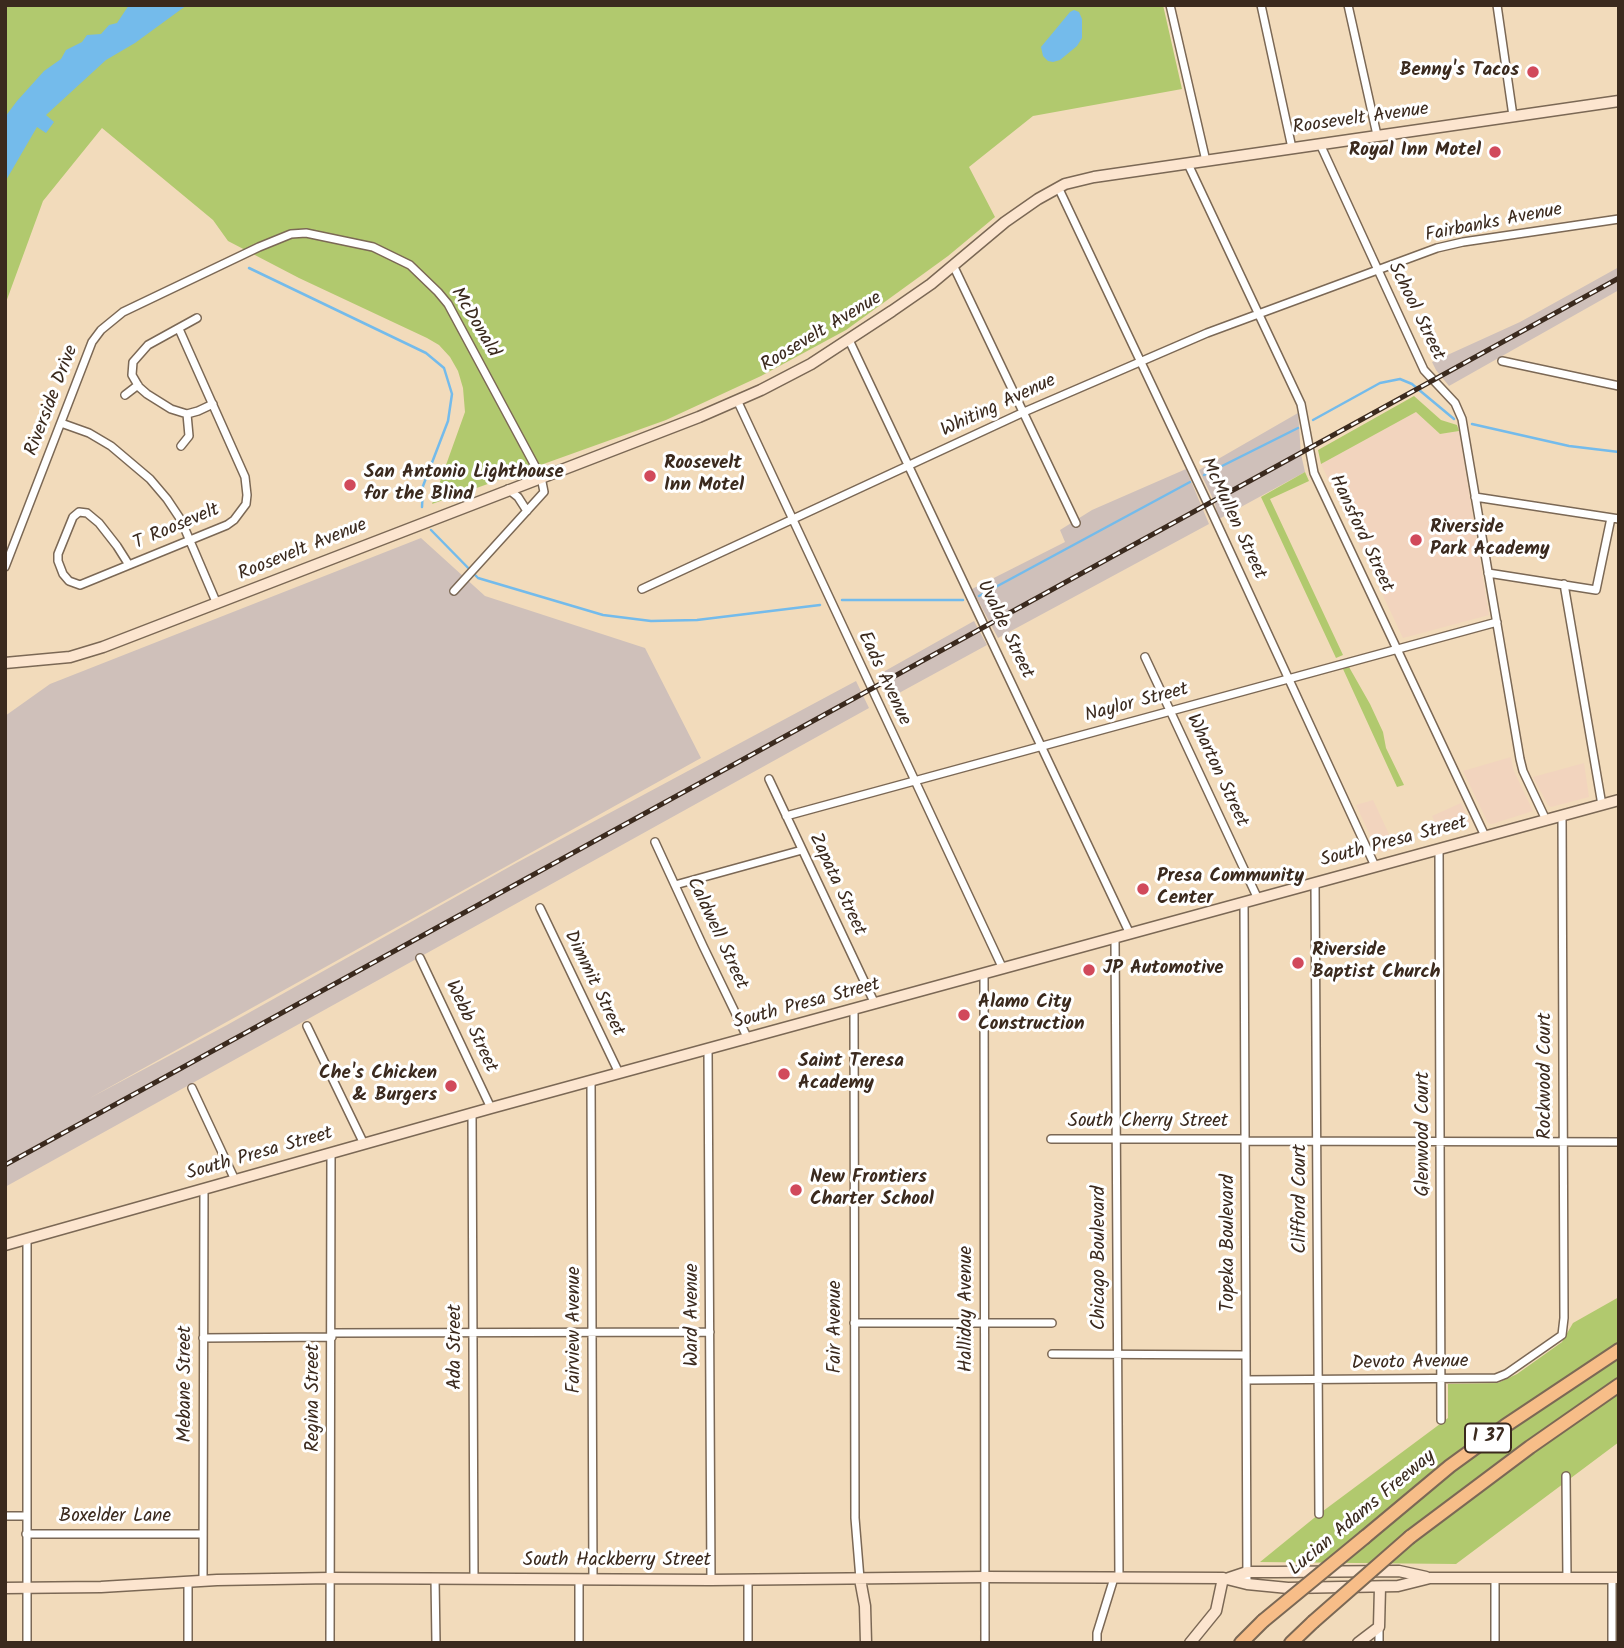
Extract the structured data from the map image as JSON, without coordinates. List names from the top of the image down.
{
  "streets": {
    "highway": ["I 37", "Lucian Adams Freeway"],
    "main road": [
      "Roosevelt Avenue",
      "South Presa Street",
      "Fair Avenue",
      "South Hackberry Street"
    ],
    "street": [
      "Fairbanks Avenue",
      "School Street",
      "McDonald",
      "Riverside Drive",
      "Whiting Avenue",
      "McMullen Street",
      "T Roosevelt",
      "Hansford Street",
      "Uvalde Street",
      "Eads Avenue",
      "Naylor Street",
      "Wharton Street",
      "Zapata Street",
      "Caldwell Street",
      "Dimmit Street",
      "Webb Street",
      "Rockwood Court",
      "South Cherry Street",
      "Glenwood Court",
      "Clifford Court",
      "Topeka Boulevard",
      "Chicago Boulevard",
      "Halliday Avenue",
      "Ward Avenue",
      "Fairview Avenue",
      "Ada Street",
      "Devoto Avenue",
      "Mebane Street",
      "Regina Street",
      "Boxelder Lane"
    ]
  },
  "crossings": [
    ["Roosevelt Avenue", "School Street"],
    ["Roosevelt Avenue", "McDonald"],
    ["Roosevelt Avenue", "McMullen Street"],
    ["Roosevelt Avenue", "Hansford Street"],
    ["Roosevelt Avenue", "Uvalde Street"],
    ["Roosevelt Avenue", "Eads Avenue"],
    ["Fairbanks Avenue", "School Street"],
    ["Fairbanks Avenue", "Whiting Avenue"],
    ["School Street", "Whiting Avenue"],
    ["School Street", "Naylor Street"],
    ["School Street", "South Presa Street"],
    ["McDonald", "Riverside Drive"],
    ["Whiting Avenue", "McMullen Street"],
    ["Whiting Avenue", "Hansford Street"],
    ["Whiting Avenue", "Uvalde Street"],
    ["Whiting Avenue", "Eads Avenue"],
    ["McMullen Street", "Naylor Street"],
    ["McMullen Street", "South Presa Street"],
    ["Hansford Street", "Naylor Street"],
    ["Hansford Street", "South Presa Street"],
    ["Uvalde Street", "Naylor Street"],
    ["Uvalde Street", "South Presa Street"],
    ["Eads Avenue", "Naylor Street"],
    ["Eads Avenue", "South Presa Street"],
    ["Naylor Street", "Wharton Street"],
    ["Naylor Street", "Zapata Street"],
    ["Wharton Street", "South Presa Street"],
    ["South Presa Street", "Zapata Street"],
    ["South Presa Street", "Caldwell Street"],
    ["South Presa Street", "Dimmit Street"],
    ["South Presa Street", "Webb Street"],
    ["South Presa Street", "Rockwood Court"],
    ["South Presa Street", "Glenwood Court"],
    ["South Presa Street", "Clifford Court"],
    ["South Presa Street", "Topeka Boulevard"],
    ["South Presa Street", "Chicago Boulevard"],
    ["South Presa Street", "Halliday Avenue"],
    ["South Presa Street", "Ward Avenue"],
    ["South Presa Street", "Fair Avenue"],
    ["South Presa Street", "Fairview Avenue"],
    ["South Presa Street", "Ada Street"],
    ["South Presa Street", "Mebane Street"],
    ["South Presa Street", "Regina Street"],
    ["Rockwood Court", "South Cherry Street"],
    ["Rockwood Court", "Devoto Avenue"],
    ["South Cherry Street", "Glenwood Court"],
    ["South Cherry Street", "Clifford Court"],
    ["South Cherry Street", "Topeka Boulevard"],
    ["South Cherry Street", "Chicago Boulevard"],
    ["Glenwood Court", "Devoto Avenue"],
    ["Clifford Court", "Devoto Avenue"],
    ["Topeka Boulevard", "Devoto Avenue"],
    ["Topeka Boulevard", "South Hackberry Street"],
    ["Chicago Boulevard", "South Hackberry Street"],
    ["Halliday Avenue", "South Hackberry Street"],
    ["Ward Avenue", "South Hackberry Street"],
    ["Fair Avenue", "South Hackberry Street"],
    ["Fairview Avenue", "South Hackberry Street"],
    ["Ada Street", "South Hackberry Street"],
    ["Mebane Street", "Boxelder Lane"],
    ["Mebane Street", "South Hackberry Street"],
    ["Regina Street", "South Hackberry Street"]
  ],
  "places": [
    "Benny's Tacos",
    "Royal Inn Motel",
    "Roosevelt Inn Motel",
    "San Antonio Lighthouse for the Blind",
    "Riverside Park Academy",
    "Presa Community Center",
    "Riverside Baptist Church",
    "JP Automotive",
    "Alamo City Construction",
    "Saint Teresa Academy",
    "Che's Chicken & Burgers",
    "New Frontiers Charter School"
  ]
}
